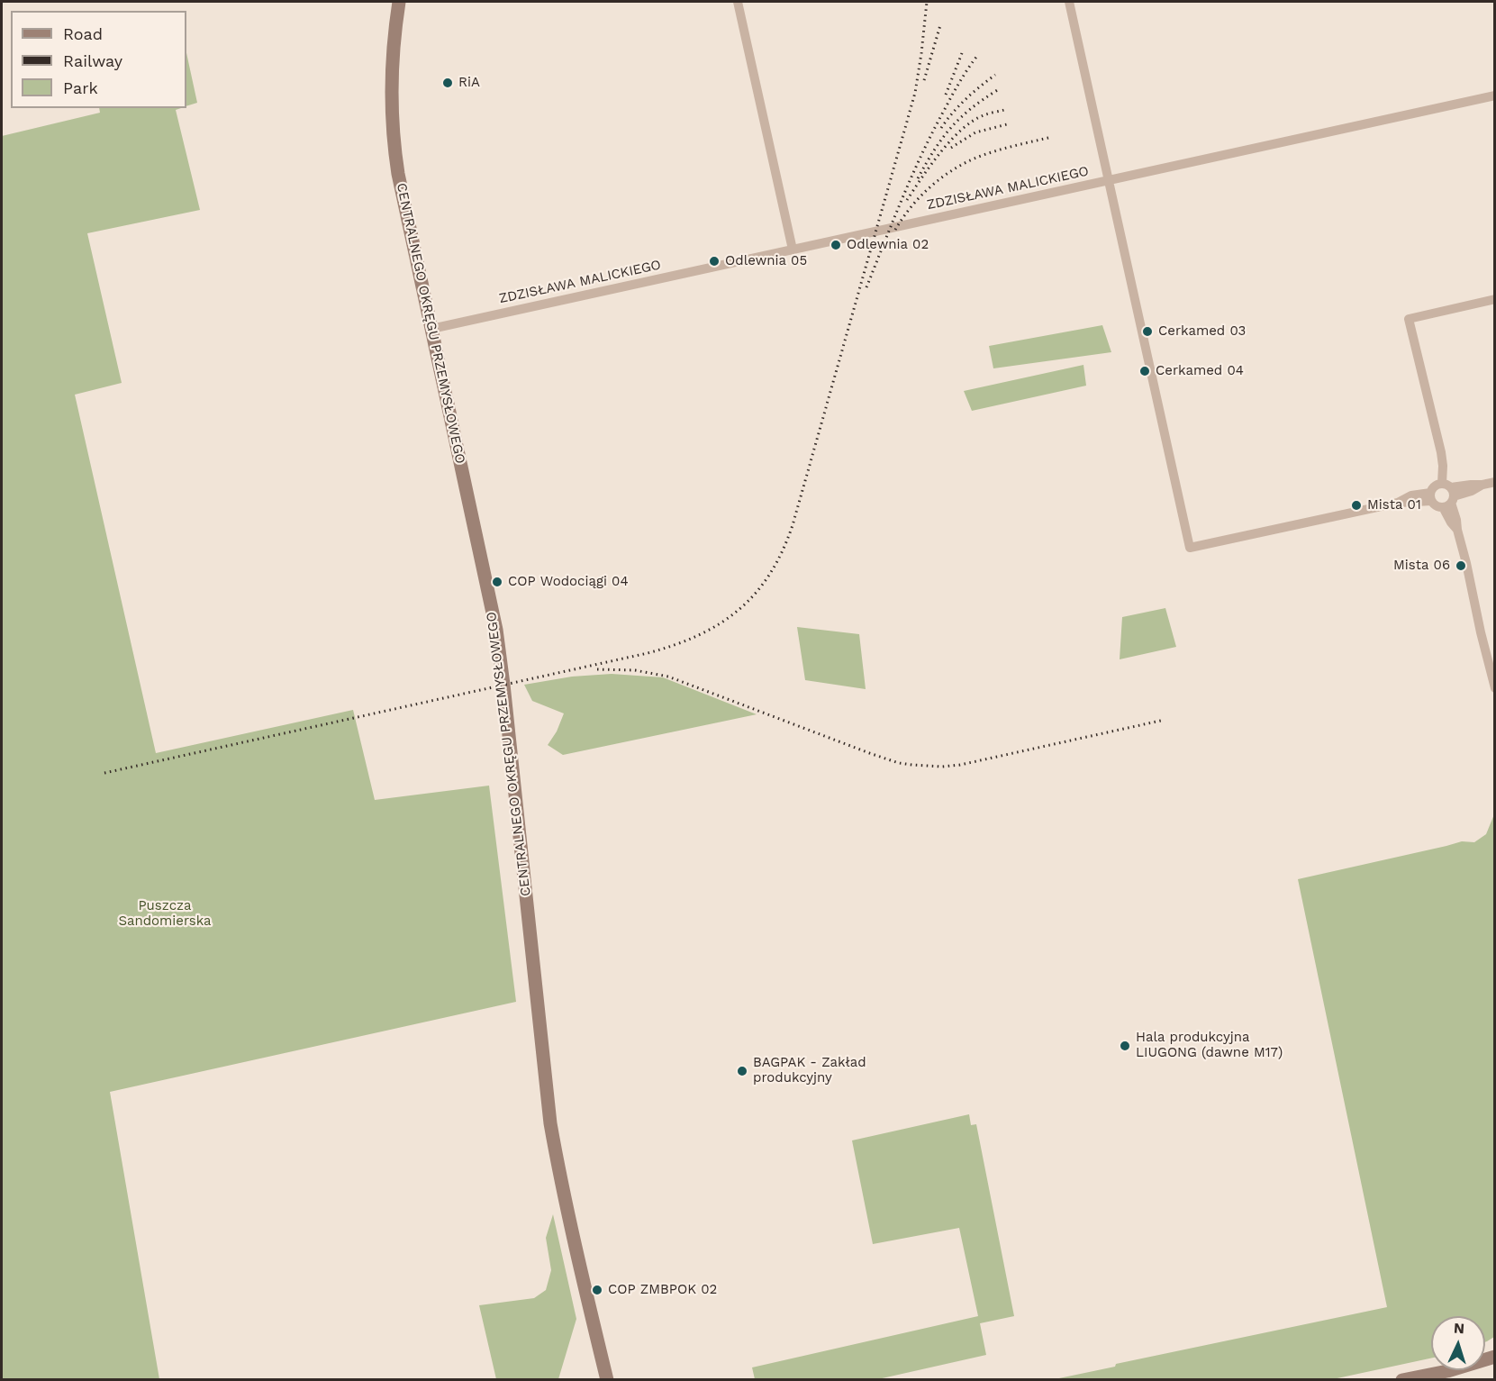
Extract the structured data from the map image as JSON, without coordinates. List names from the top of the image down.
{
  "streets": {
    "street": ["ZDZISŁAWA MALICKIEGO", "CENTRALNEGO OKRĘGU PRZEMYSŁOWEGO"]
  },
  "crossings": [
    ["ZDZISŁAWA MALICKIEGO", "CENTRALNEGO OKRĘGU PRZEMYSŁOWEGO"]
  ],
  "parks": ["Puszcza Sandomierska"],
  "places": [
    "RiA",
    "Odlewnia 02",
    "Odlewnia 05",
    "Cerkamed 03",
    "Cerkamed 04",
    "Mista 01",
    "Mista 06",
    "COP Wodociągi 04",
    "Hala produkcyjna LIUGONG (dawne M17)",
    "BAGPAK - Zakład produkcyjny",
    "COP ZMBPOK 02"
  ],
  "legend": ["Road", "Railway", "Park"],
  "north": "top"
}
